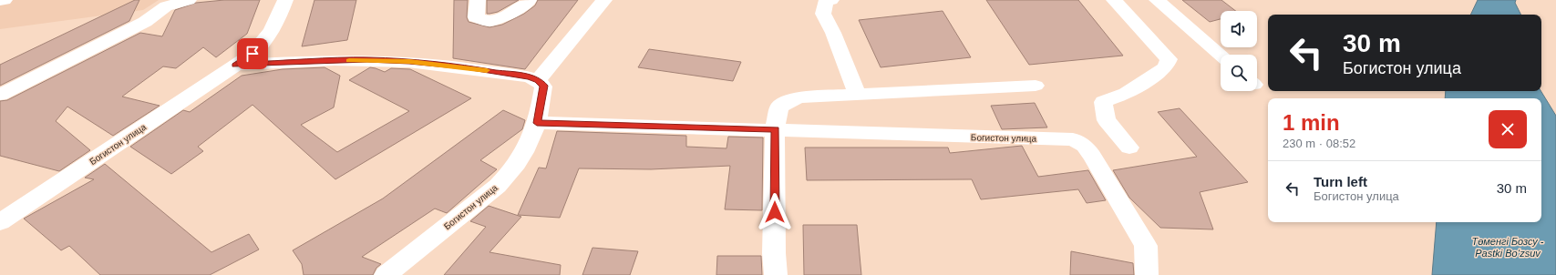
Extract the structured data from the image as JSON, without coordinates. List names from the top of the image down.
{
  "streets": {
    "street": ["Богистон улица"]
  },
  "water": ["Төменгі Бозсу - Pastki Boʻzsuv"],
  "page": {
    "turn": ["30 m", "Богистон улица"],
    "heading": ["1 min", "230 m · 08:52"],
    "list": [
      {
        "name": "Turn left",
        "note": "Богистон улица",
        "value": "30 m"
      }
    ]
  }
}
